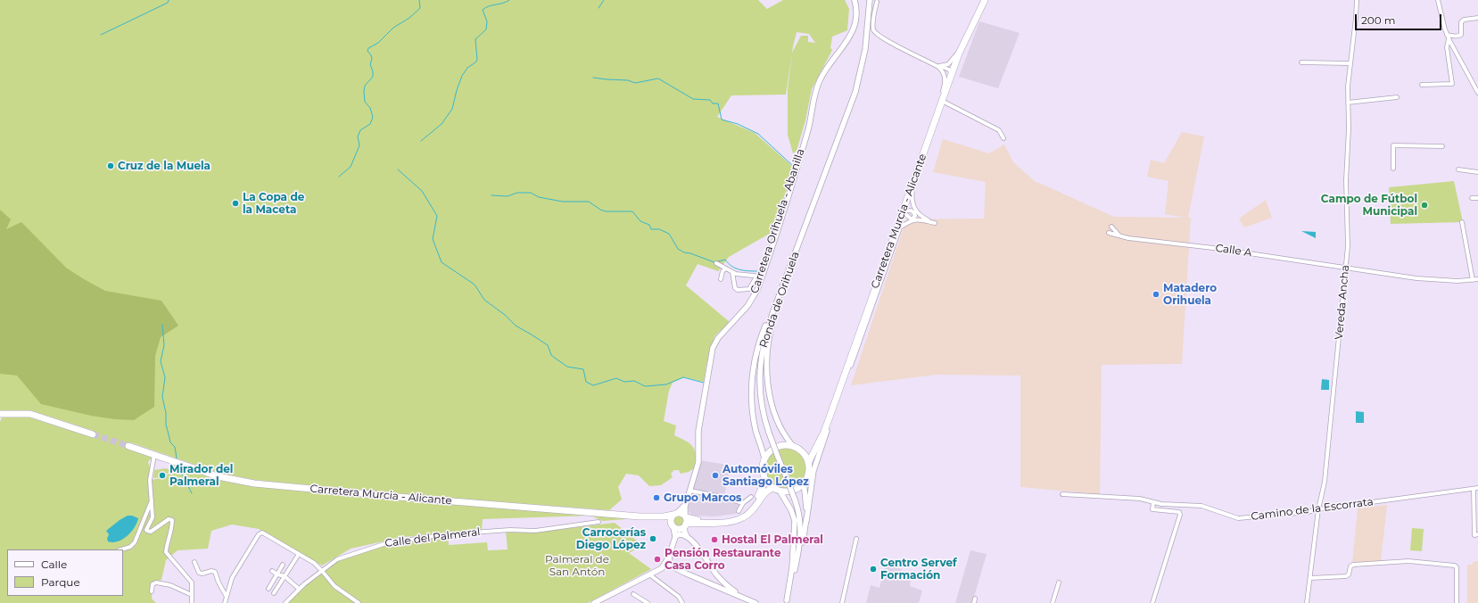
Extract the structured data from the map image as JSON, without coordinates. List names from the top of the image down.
{
  "streets": {
    "highway": ["Carretera Murcia - Alicante"],
    "main road": ["Carretera Orihuela - Abanilla", "Ronda de Orihuela"],
    "street": [
      "Calle A",
      "Vereda Ancha",
      "Camino de la Escorrata",
      "Calle del Palmeral"
    ]
  },
  "crossings": [
    ["Carretera Orihuela - Abanilla", "Carretera Murcia - Alicante"],
    ["Calle A", "Vereda Ancha"],
    ["Vereda Ancha", "Camino de la Escorrata"]
  ],
  "parks": ["Palmeral de San Antón"],
  "places": [
    "Cruz de la Muela",
    "La Copa de la Maceta",
    "Campo de Fútbol Municipal",
    "Matadero Orihuela",
    "Mirador del Palmeral",
    "Automóviles Santiago López",
    "Grupo Marcos",
    "Carrocerías Diego López",
    "Hostal El Palmeral",
    "Pensión Restaurante Casa Corro",
    "Centro Servef Formación"
  ],
  "legend": ["Calle", "Parque"],
  "scale_bar": "200 m"
}
